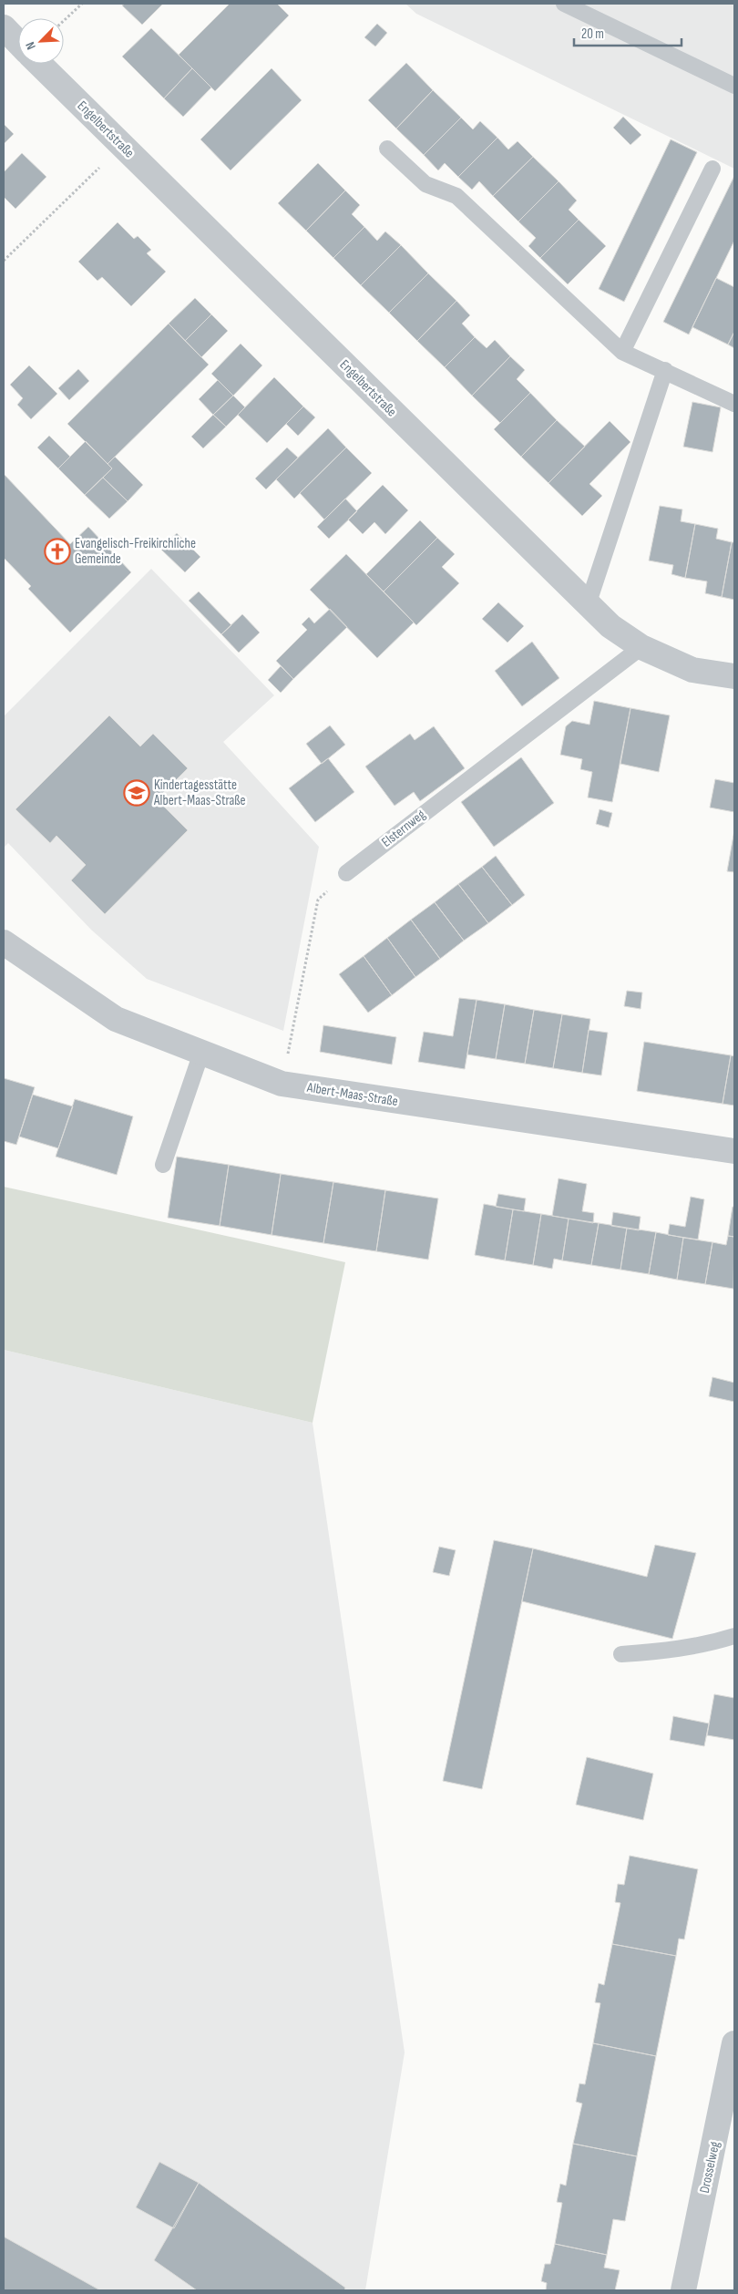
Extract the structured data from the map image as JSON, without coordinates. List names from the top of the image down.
{
  "streets": {
    "street": ["Engelbertstraße", "Albert-Maas-Straße", "Drosselweg"],
    "lane": ["Elsternweg"]
  },
  "crossings": [
    ["Engelbertstraße", "Elsternweg"]
  ],
  "places": {
    "church": ["Evangelisch-Freikirchliche Gemeinde"],
    "school or university": ["Kindertagesstätte Albert-Maas-Straße"]
  },
  "scale_bar": "20 m",
  "north": "bottom left"
}
